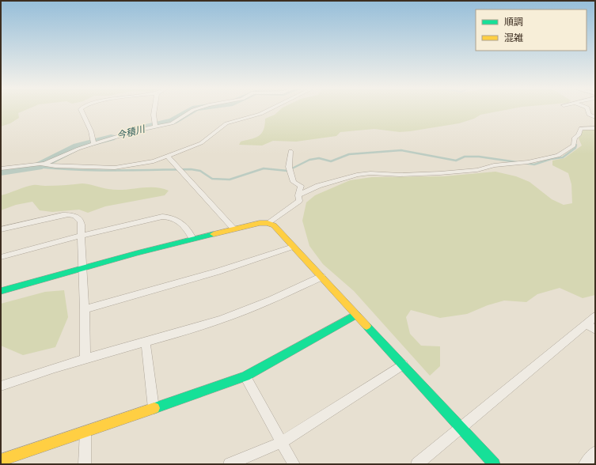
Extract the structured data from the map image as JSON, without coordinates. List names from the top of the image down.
{
  "water": ["今積川"],
  "legend": ["順調", "混雑"]
}
